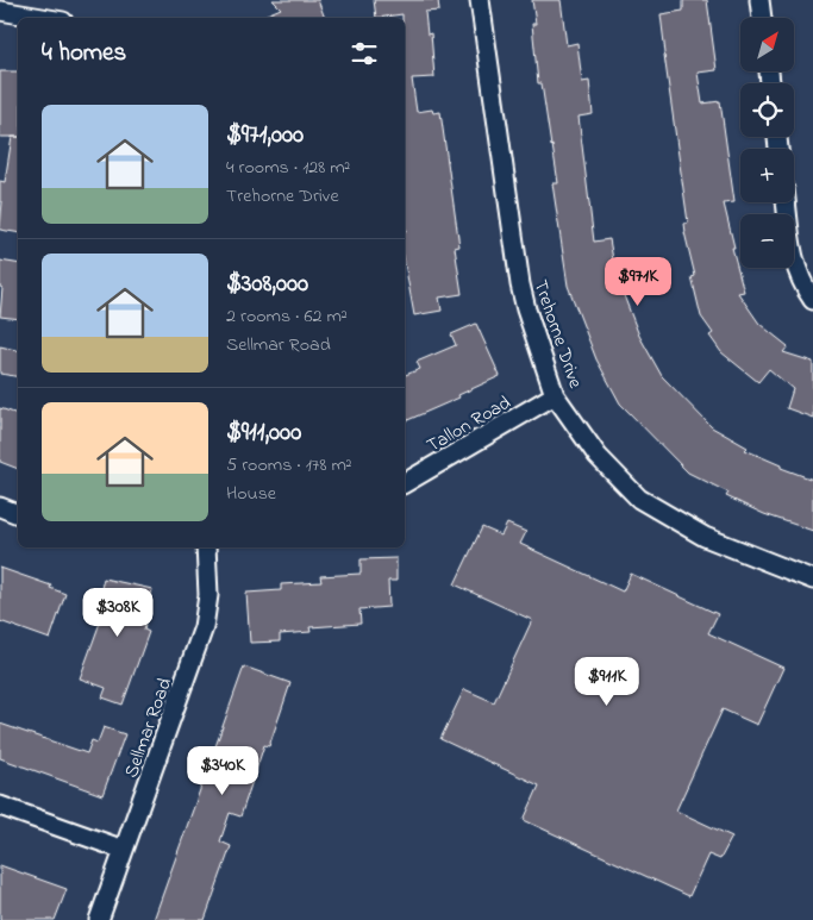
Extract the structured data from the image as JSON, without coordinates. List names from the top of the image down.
{
  "streets": {
    "street": ["Trehorne Drive", "Tallon Road", "Sellmar Road"]
  },
  "crossings": [
    ["Trehorne Drive", "Tallon Road"]
  ],
  "north": "top right",
  "page": {
    "map_buttons": ["+", "−"],
    "heading": "4 homes",
    "list": [
      {
        "name": "$971,000",
        "note": "4 rooms · 128 m² · Trehorne Drive"
      },
      {
        "name": "$308,000",
        "note": "2 rooms · 62 m² · Sellmar Road"
      },
      {
        "name": "$911,000",
        "note": "5 rooms · 178 m² · House"
      }
    ],
    "price": [
      "$971K",
      "$308K",
      "$911K",
      "$340K"
    ]
  }
}
